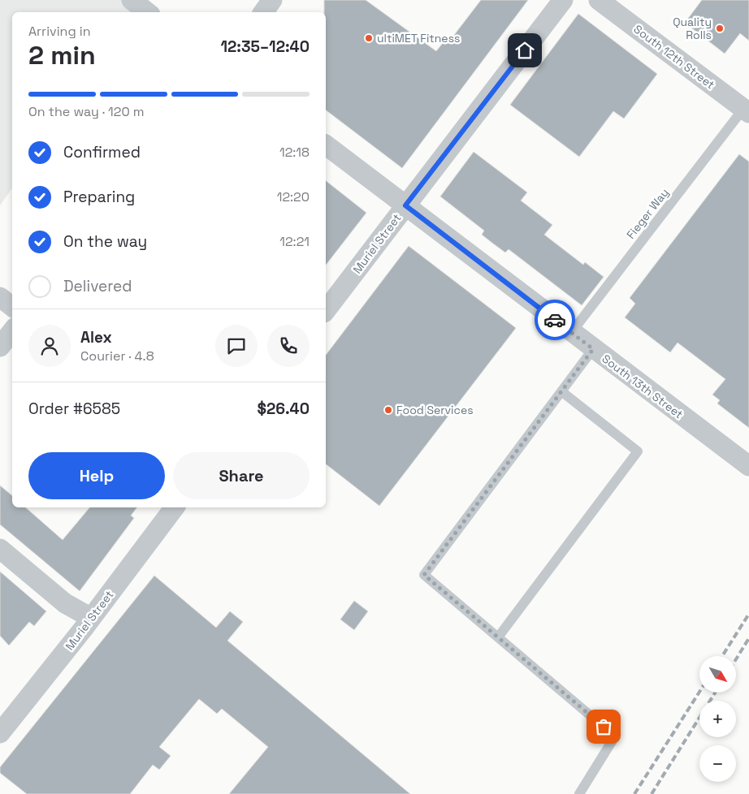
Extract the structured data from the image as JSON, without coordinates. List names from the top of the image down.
{
  "streets": {
    "street": ["South 12th Street", "Muriel Street", "South 13th Street"],
    "lane": ["Fieger Way"]
  },
  "crossings": [
    ["South 12th Street", "Fieger Way"],
    ["Fieger Way", "South 13th Street"],
    ["Muriel Street", "South 13th Street"]
  ],
  "places": ["Quality Rolls", "ultiMET Fitness", "Food Services"],
  "north": "bottom right",
  "page": {
    "heading": ["2 min", "Arriving in", "12:35–12:40"],
    "panel": [
      "Alex",
      "Courier · 4.8",
      "Order #6585",
      "$26.40"
    ],
    "bar": "On the way · 120 m",
    "list": [
      ["Confirmed", "12:18"],
      ["Preparing", "12:20"],
      ["On the way", "12:21"],
      "Delivered"
    ],
    "buttons": ["Help", "Share"],
    "map_buttons": ["+", "−"]
  }
}
